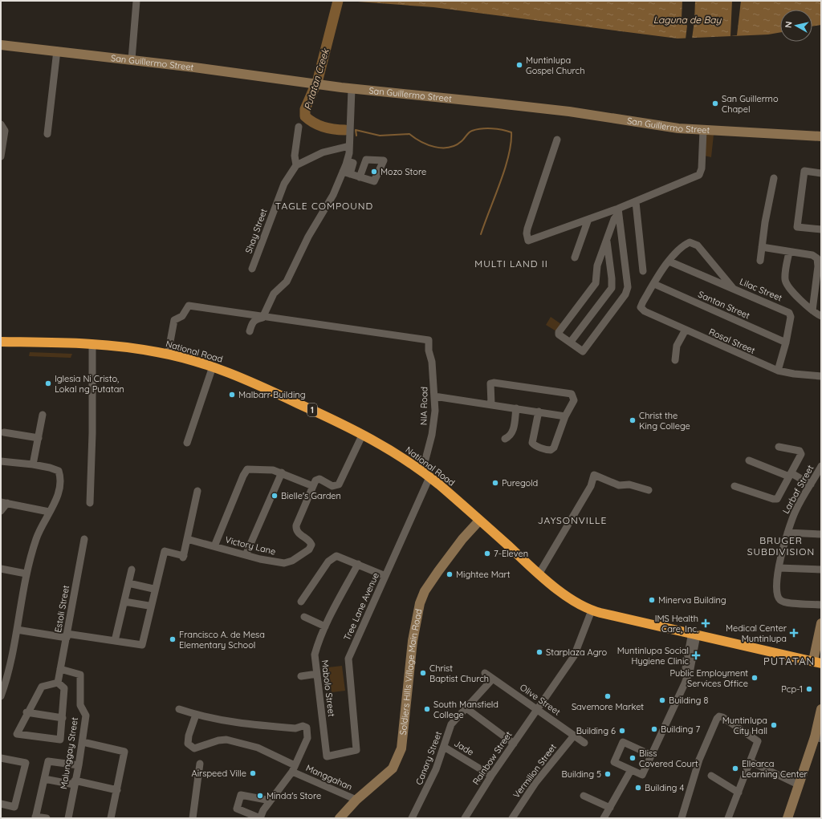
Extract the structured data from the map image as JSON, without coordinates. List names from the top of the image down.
{
  "streets": {
    "highway": ["National Road", "1"],
    "main road": ["San Guillermo Street", "Soldiers Hills Village Main Road"],
    "street": [
      "Shay Street",
      "Lilac Street",
      "Santan Street",
      "Rosal Street",
      "NIA Road",
      "Larbaf Street",
      "Victory Lane",
      "Tree Lane Avenue",
      "Estoli Street",
      "Mabolo Street",
      "Olive Street",
      "Jade",
      "Malunggay Street",
      "Canary Street",
      "Rainbow Street",
      "Vermilion Street",
      "Manggahan"
    ]
  },
  "crossings": [
    ["Lilac Street", "Santan Street"],
    ["Lilac Street", "Rosal Street"],
    ["Santan Street", "Rosal Street"],
    ["National Road", "NIA Road"],
    ["National Road", "Tree Lane Avenue"],
    ["National Road", "Soldiers Hills Village Main Road"],
    ["National Road", "Rainbow Street"],
    ["NIA Road", "Tree Lane Avenue"],
    ["Tree Lane Avenue", "Mabolo Street"],
    ["Estoli Street", "Malunggay Street"],
    ["Soldiers Hills Village Main Road", "Manggahan"],
    ["Olive Street", "Canary Street"],
    ["Olive Street", "Rainbow Street"],
    ["Olive Street", "Vermilion Street"],
    ["Jade", "Canary Street"],
    ["Jade", "Rainbow Street"]
  ],
  "districts": [
    "TAGLE COMPOUND",
    "MULTI LAND II",
    "JAYSONVILLE",
    "BRUGER SUBDIVISION",
    "PUTATAN"
  ],
  "water": ["Laguna de Bay", "Putatan Creek"],
  "places": {
    "other": [
      "Muntinlupa Gospel Church",
      "San Guillermo Chapel",
      "Mozo Store",
      "Iglesia Ni Cristo, Lokal ng Putatan",
      "Malbarr Building",
      "Christ the King College",
      "Puregold",
      "Bielle's Garden",
      "7-Eleven",
      "Mightee Mart",
      "Minerva Building",
      "Francisco A. de Mesa Elementary School",
      "Starplaza Agro",
      "Christ Baptist Church",
      "Public Employment Services Office",
      "Pcp-1",
      "Savemore Market",
      "Building 8",
      "South Mansfield College",
      "Muntinlupa City Hall",
      "Building 7",
      "Building 6",
      "Bliss Covered Court",
      "Ellearca Learning Center",
      "Airspeed Ville",
      "Building 5",
      "Building 4",
      "Minda's Store"
    ],
    "health": ["IMS Health Care, Inc.", "Medical Center Muntinlupa", "Muntinlupa Social Hygiene Clinic"]
  },
  "north": "left"
}
